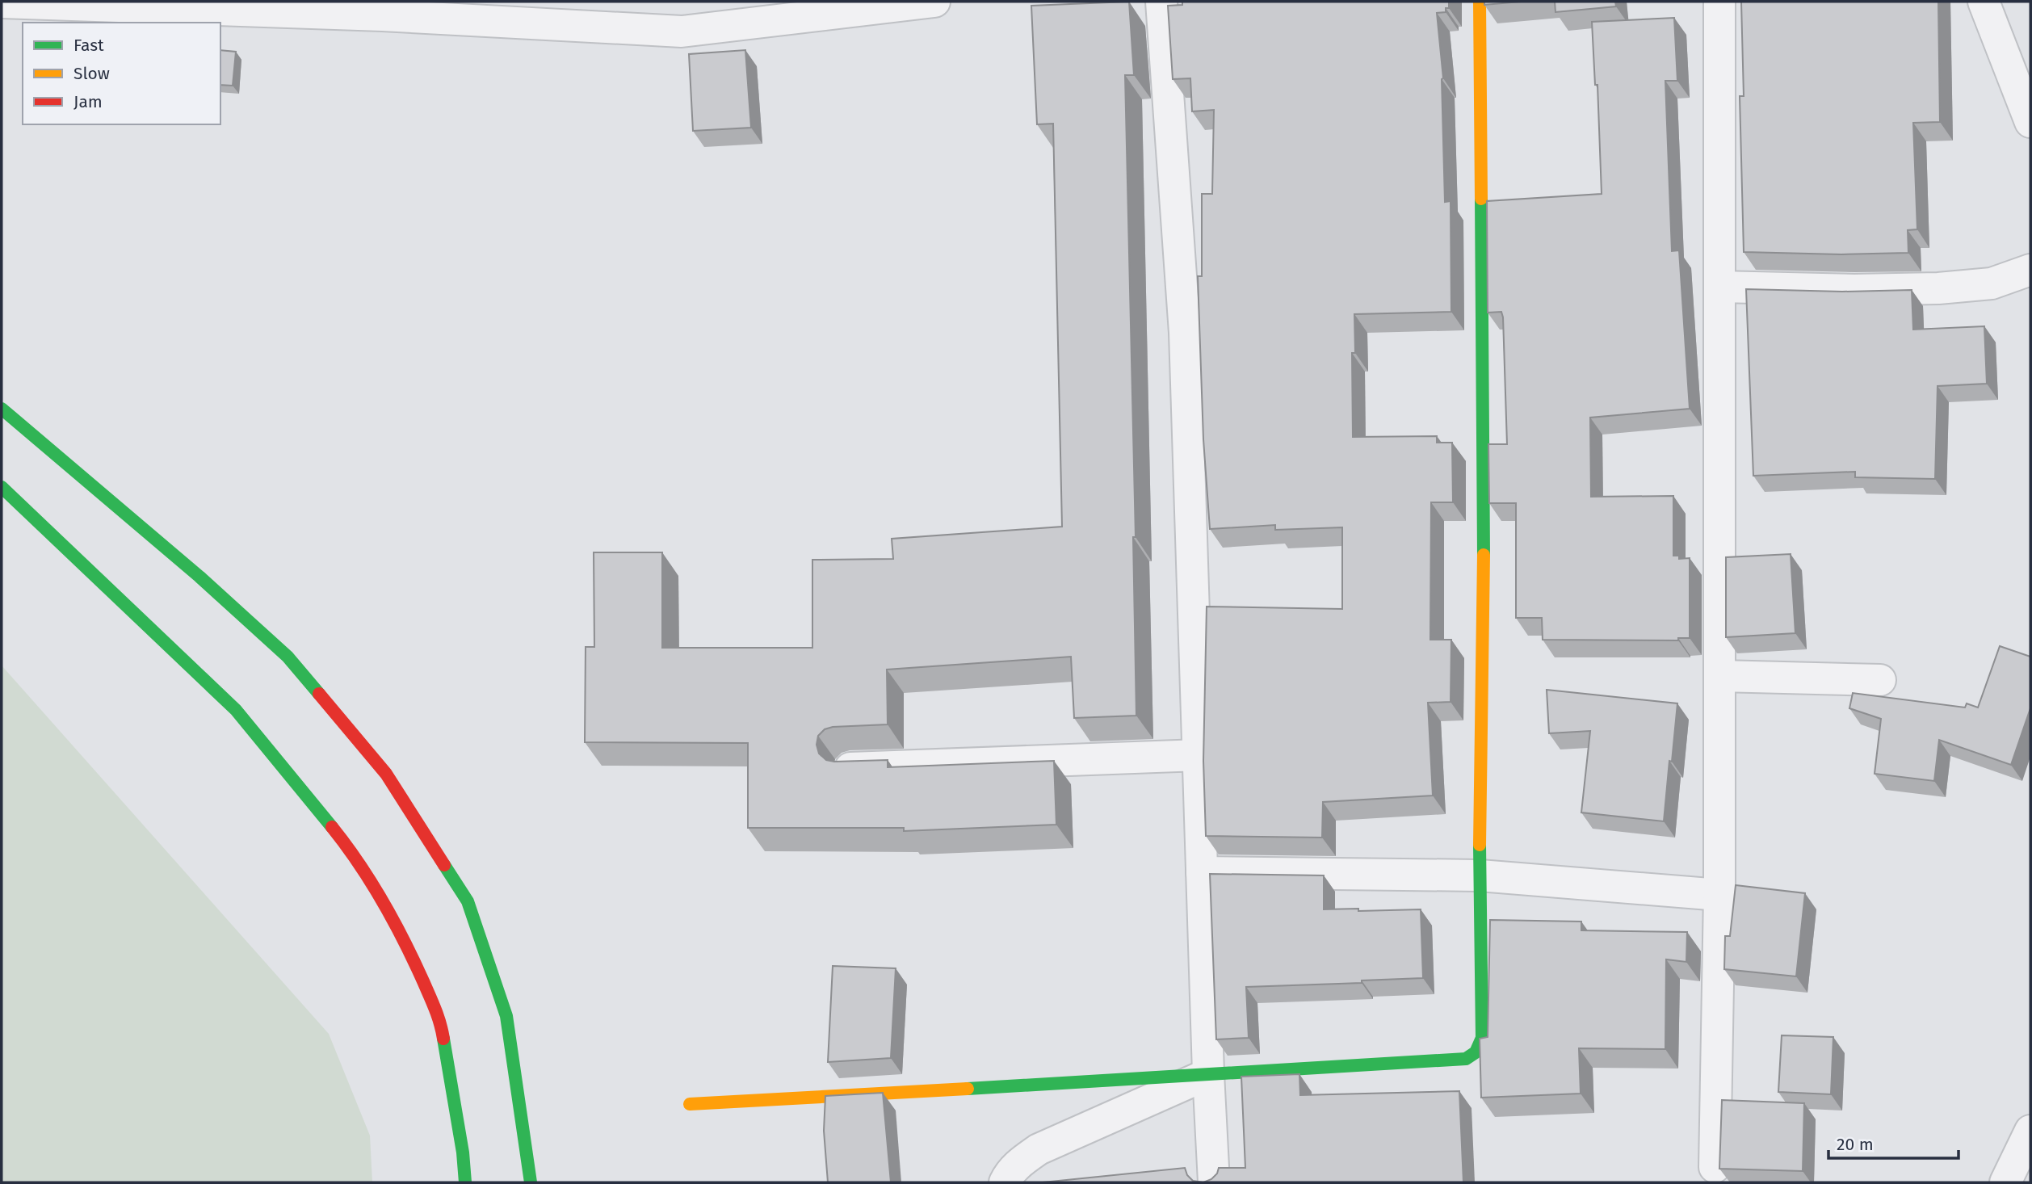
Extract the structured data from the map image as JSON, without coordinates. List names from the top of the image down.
{
  "legend": ["Fast", "Slow", "Jam"],
  "scale_bar": "20 m"
}
